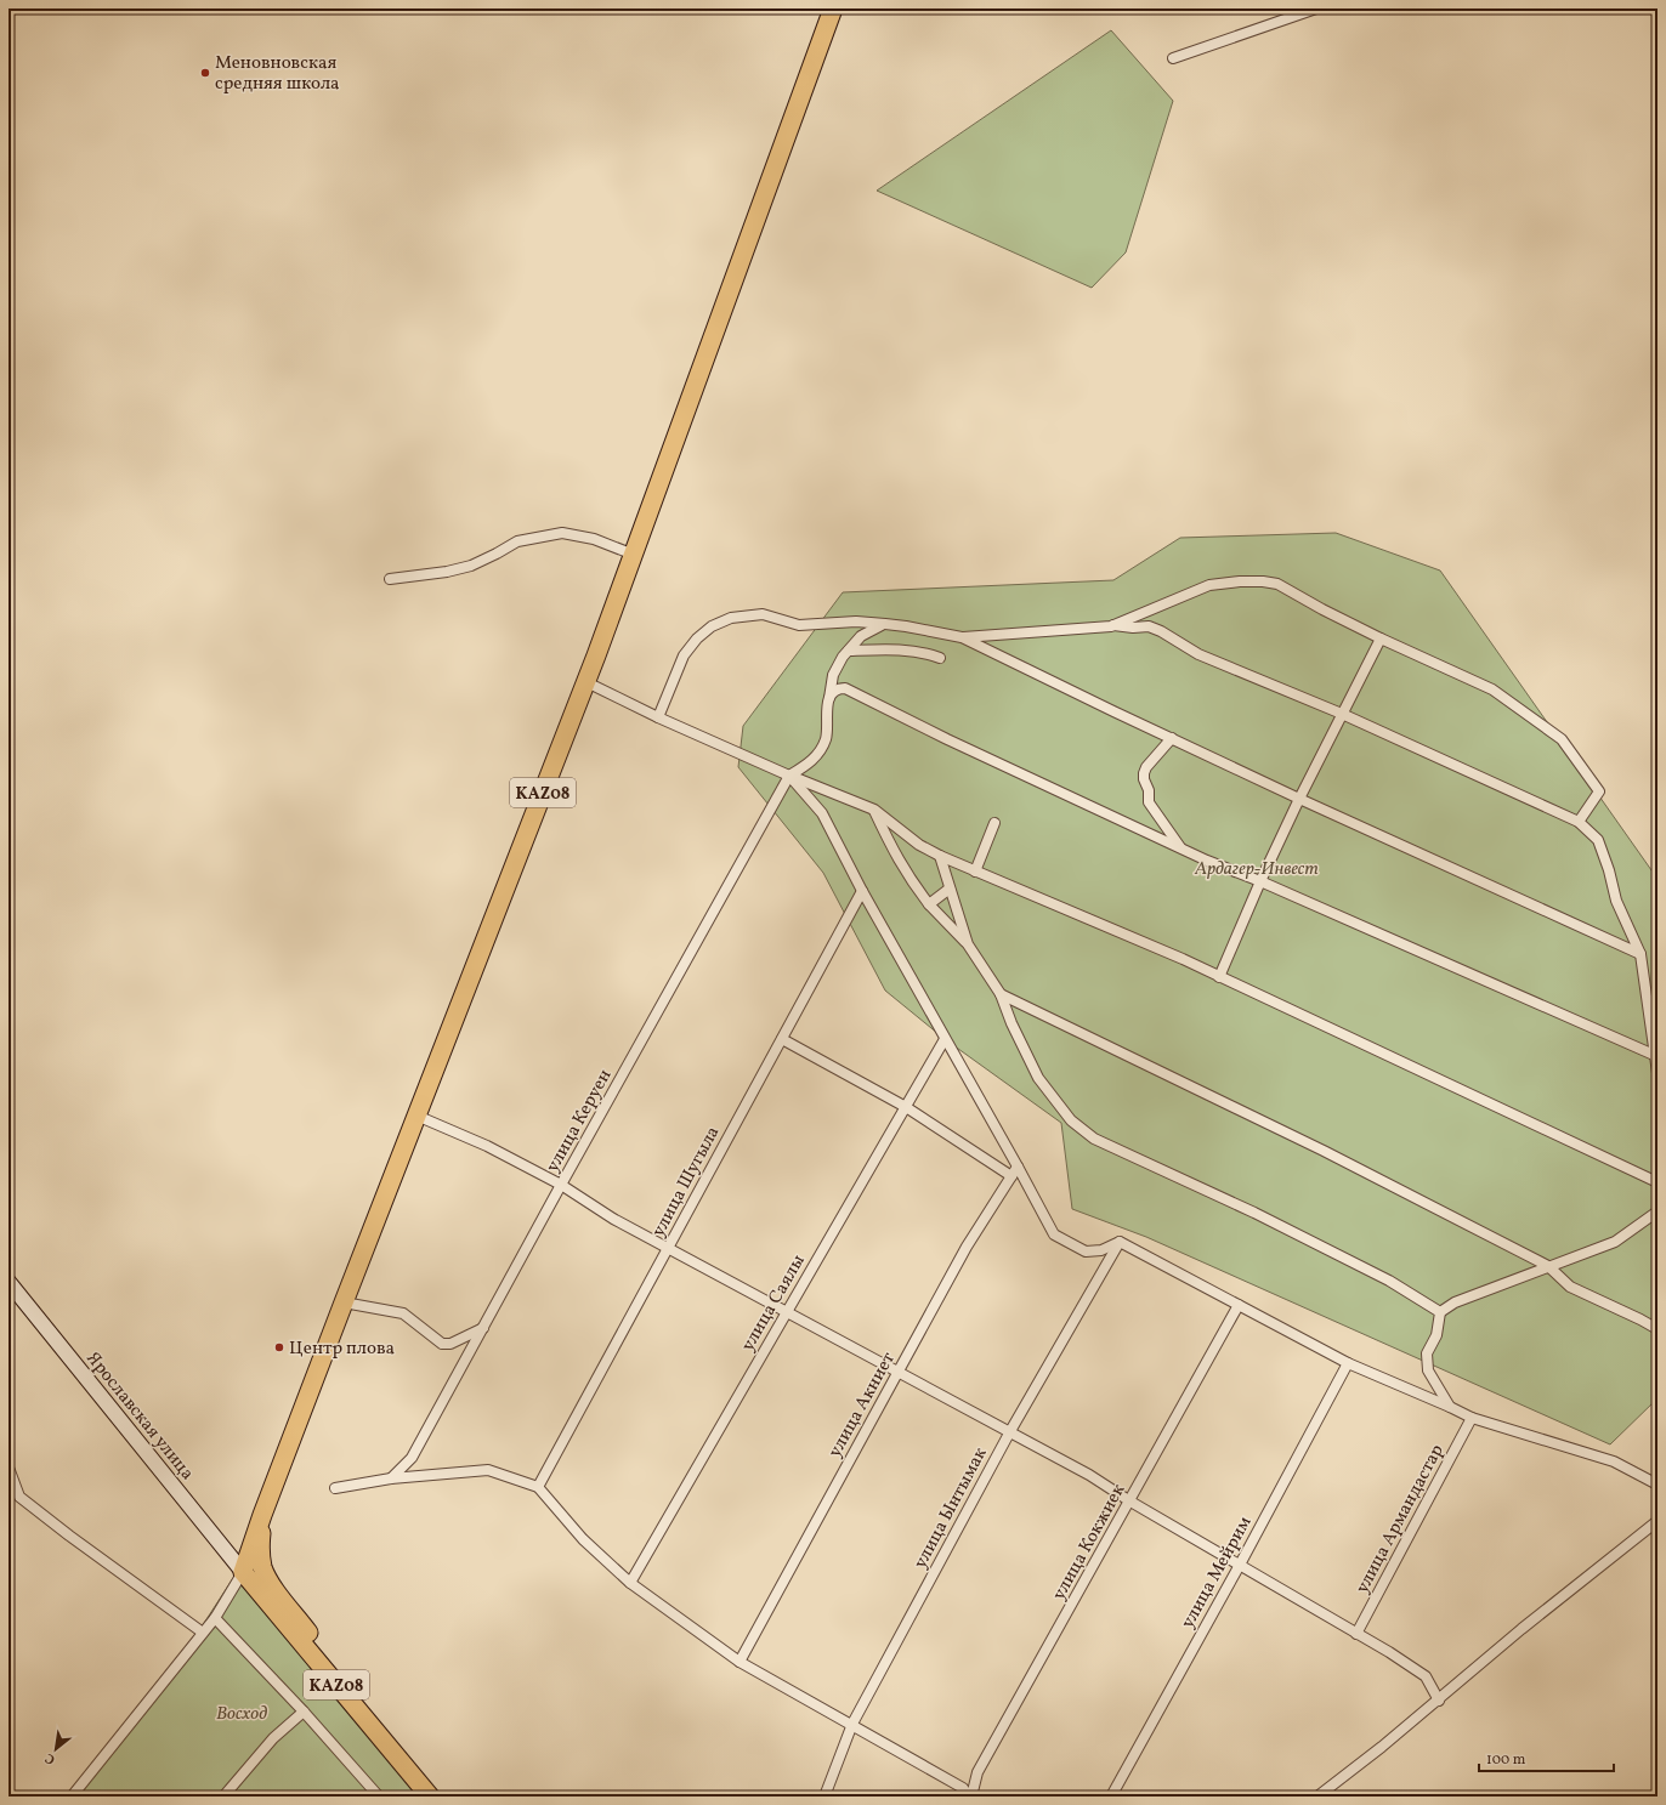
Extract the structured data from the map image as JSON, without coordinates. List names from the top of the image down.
{
  "streets": {
    "highway": ["KAZ08"],
    "main road": ["Ярославская улица"],
    "street": [
      "улица Керуен",
      "улица Шугыла",
      "улица Саялы",
      "улица Акниет",
      "улица Ынтымак",
      "улица Армандастар",
      "улица Кокжиек",
      "улица Мейрим"
    ]
  },
  "crossings": [
    ["KAZ08", "Ярославская улица"],
    ["улица Ынтымак", "улица Кокжиек"]
  ],
  "parks": ["Ардагер-Инвест", "Восход"],
  "places": ["Меновновская средняя школа", "Центр плова"],
  "scale_bar": "100 m",
  "north": "bottom left"
}
